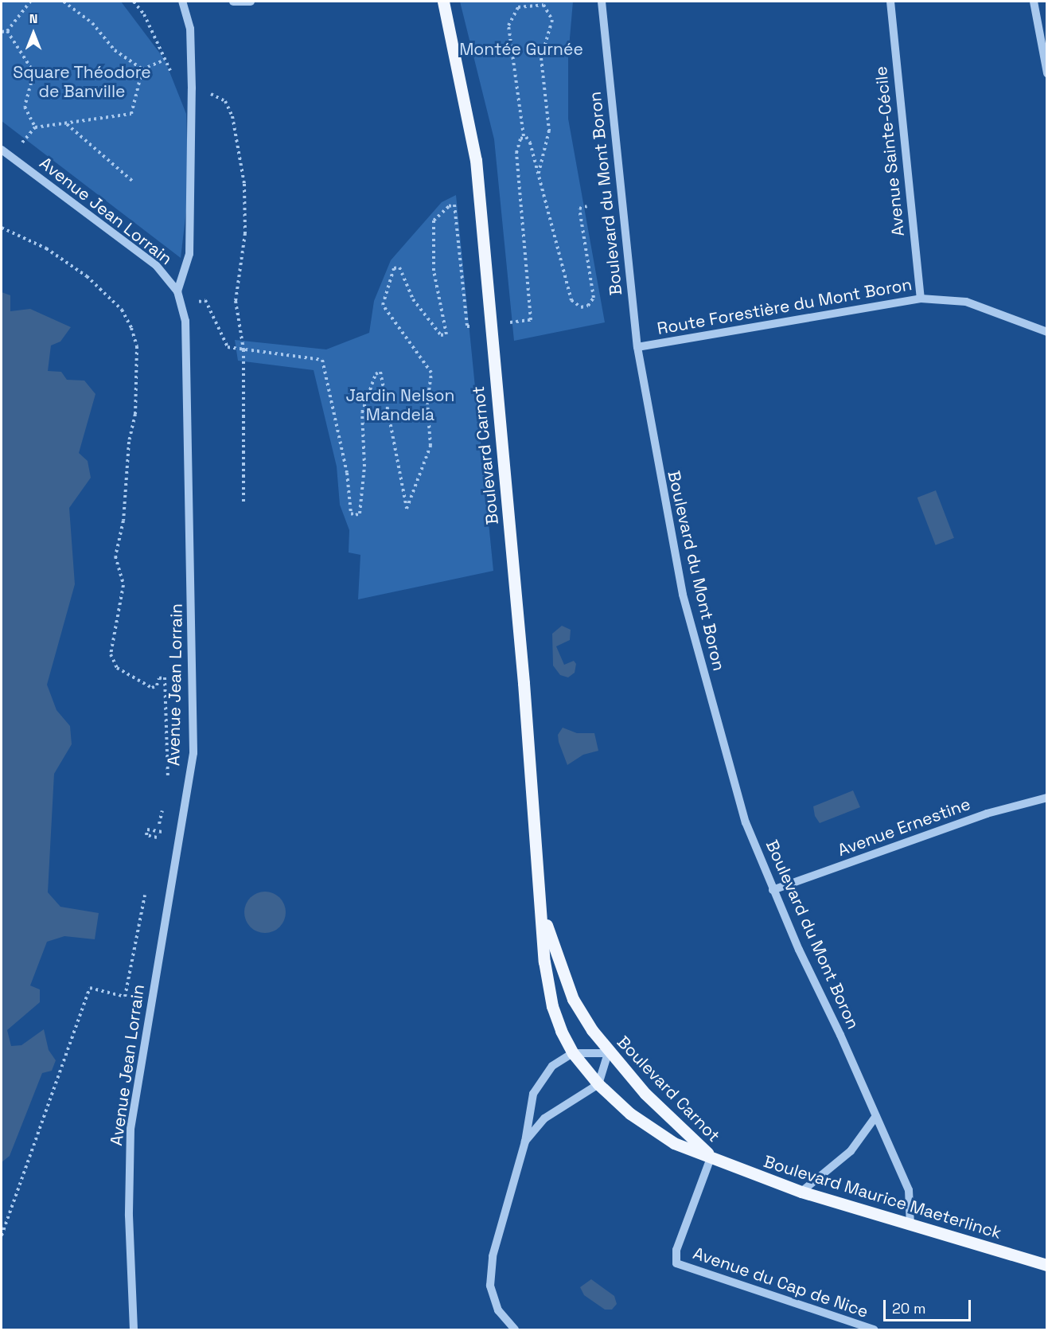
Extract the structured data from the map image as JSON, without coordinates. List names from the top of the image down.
{
  "streets": {
    "main road": ["Boulevard Carnot", "Boulevard Maurice Maeterlinck"],
    "street": [
      "Avenue Sainte-Cécile",
      "Boulevard du Mont Boron",
      "Avenue Jean Lorrain",
      "Route Forestière du Mont Boron",
      "Avenue Ernestine",
      "Avenue du Cap de Nice"
    ]
  },
  "crossings": [
    ["Avenue Sainte-Cécile", "Route Forestière du Mont Boron"],
    ["Boulevard du Mont Boron", "Route Forestière du Mont Boron"],
    ["Boulevard du Mont Boron", "Avenue Ernestine"],
    ["Boulevard du Mont Boron", "Boulevard Maurice Maeterlinck"],
    ["Boulevard Carnot", "Boulevard Maurice Maeterlinck"],
    ["Boulevard Carnot", "Avenue du Cap de Nice"],
    ["Boulevard Maurice Maeterlinck", "Avenue du Cap de Nice"]
  ],
  "parks": ["Montée Gurnée", "Square Théodore de Banville", "Jardin Nelson Mandela"],
  "scale_bar": "20 m",
  "north": "top"
}
